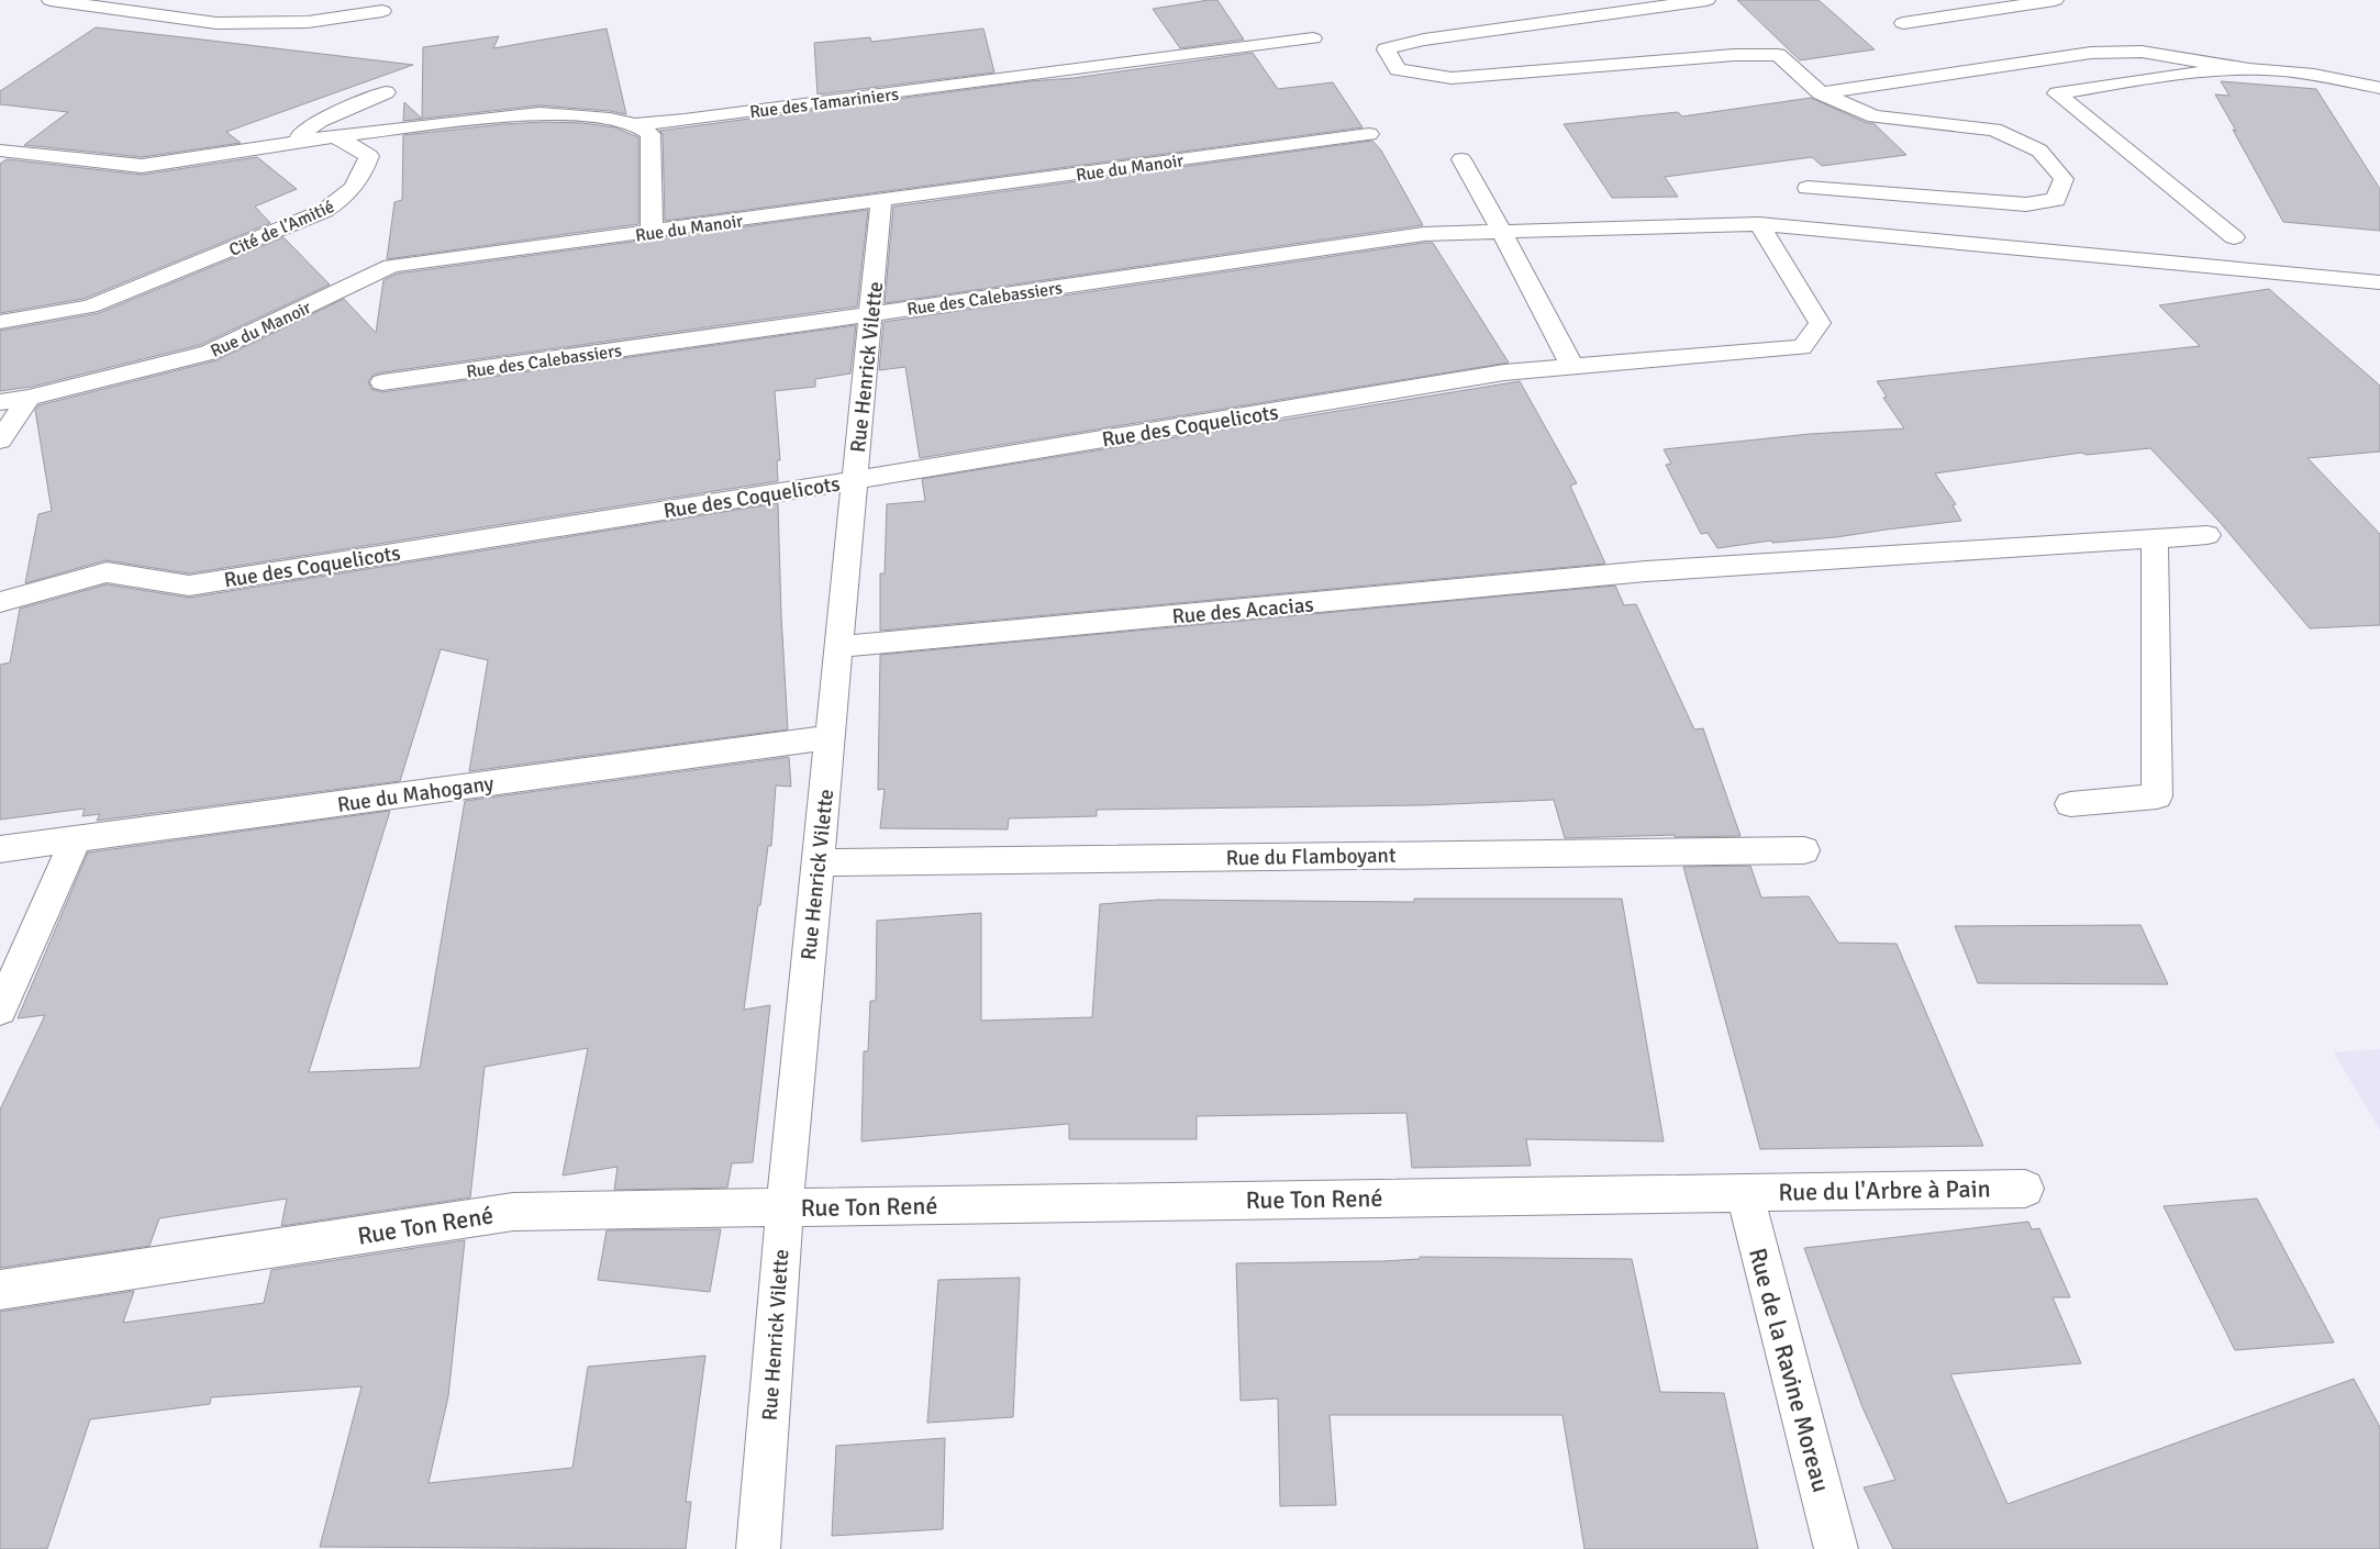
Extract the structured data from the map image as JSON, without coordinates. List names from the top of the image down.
{
  "streets": {
    "street": [
      "Rue des Tamariniers",
      "Rue du Manoir",
      "Cité de l’Amitié",
      "Rue des Calebassiers",
      "Rue Henrick Vilette",
      "Rue des Coquelicots",
      "Rue des Acacias",
      "Rue du Mahogany",
      "Rue du Flamboyant",
      "Rue du l'Arbre à Pain",
      "Rue Ton René",
      "Rue de la Ravine Moreau"
    ]
  },
  "crossings": [
    ["Rue des Tamariniers", "Cité de l’Amitié"],
    ["Rue du Manoir", "Rue Henrick Vilette"],
    ["Rue des Calebassiers", "Rue Henrick Vilette"],
    ["Rue des Calebassiers", "Rue des Coquelicots"],
    ["Rue Henrick Vilette", "Rue des Coquelicots"],
    ["Rue Henrick Vilette", "Rue des Acacias"],
    ["Rue Henrick Vilette", "Rue du Mahogany"],
    ["Rue Henrick Vilette", "Rue du Flamboyant"],
    ["Rue Henrick Vilette", "Rue Ton René"],
    ["Rue du l'Arbre à Pain", "Rue Ton René"],
    ["Rue du l'Arbre à Pain", "Rue de la Ravine Moreau"],
    ["Rue Ton René", "Rue de la Ravine Moreau"]
  ]
}
